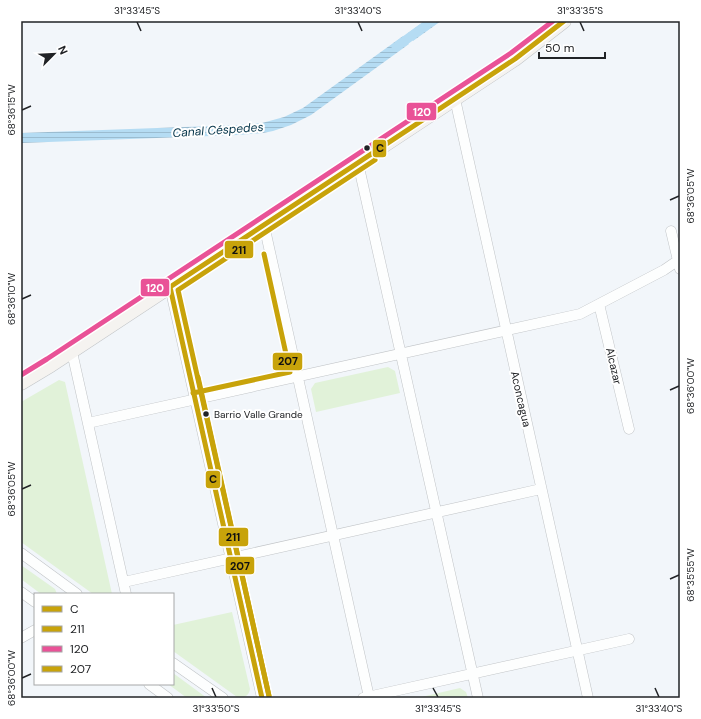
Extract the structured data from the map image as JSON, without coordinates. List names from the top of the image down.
{
  "streets": {
    "street": ["Alcazar", "Aconcagua"]
  },
  "water": ["Canal Céspedes"],
  "places": ["Barrio Valle Grande"],
  "lines": [
    "transit line C",
    "transit line 120",
    "transit line 211",
    "transit line 207"
  ],
  "legend": [
    "C",
    "211",
    "120",
    "207"
  ],
  "scale_bar": "50 m",
  "north": "top right",
  "coordinates": [
    "31°33'45\"S",
    "31°33'40\"S",
    "31°33'35\"S",
    "68°36'15\"W",
    "68°36'05\"W",
    "68°36'10\"W",
    "68°36'00\"W",
    "68°35'55\"W",
    "31°33'50\"S"
  ]
}
